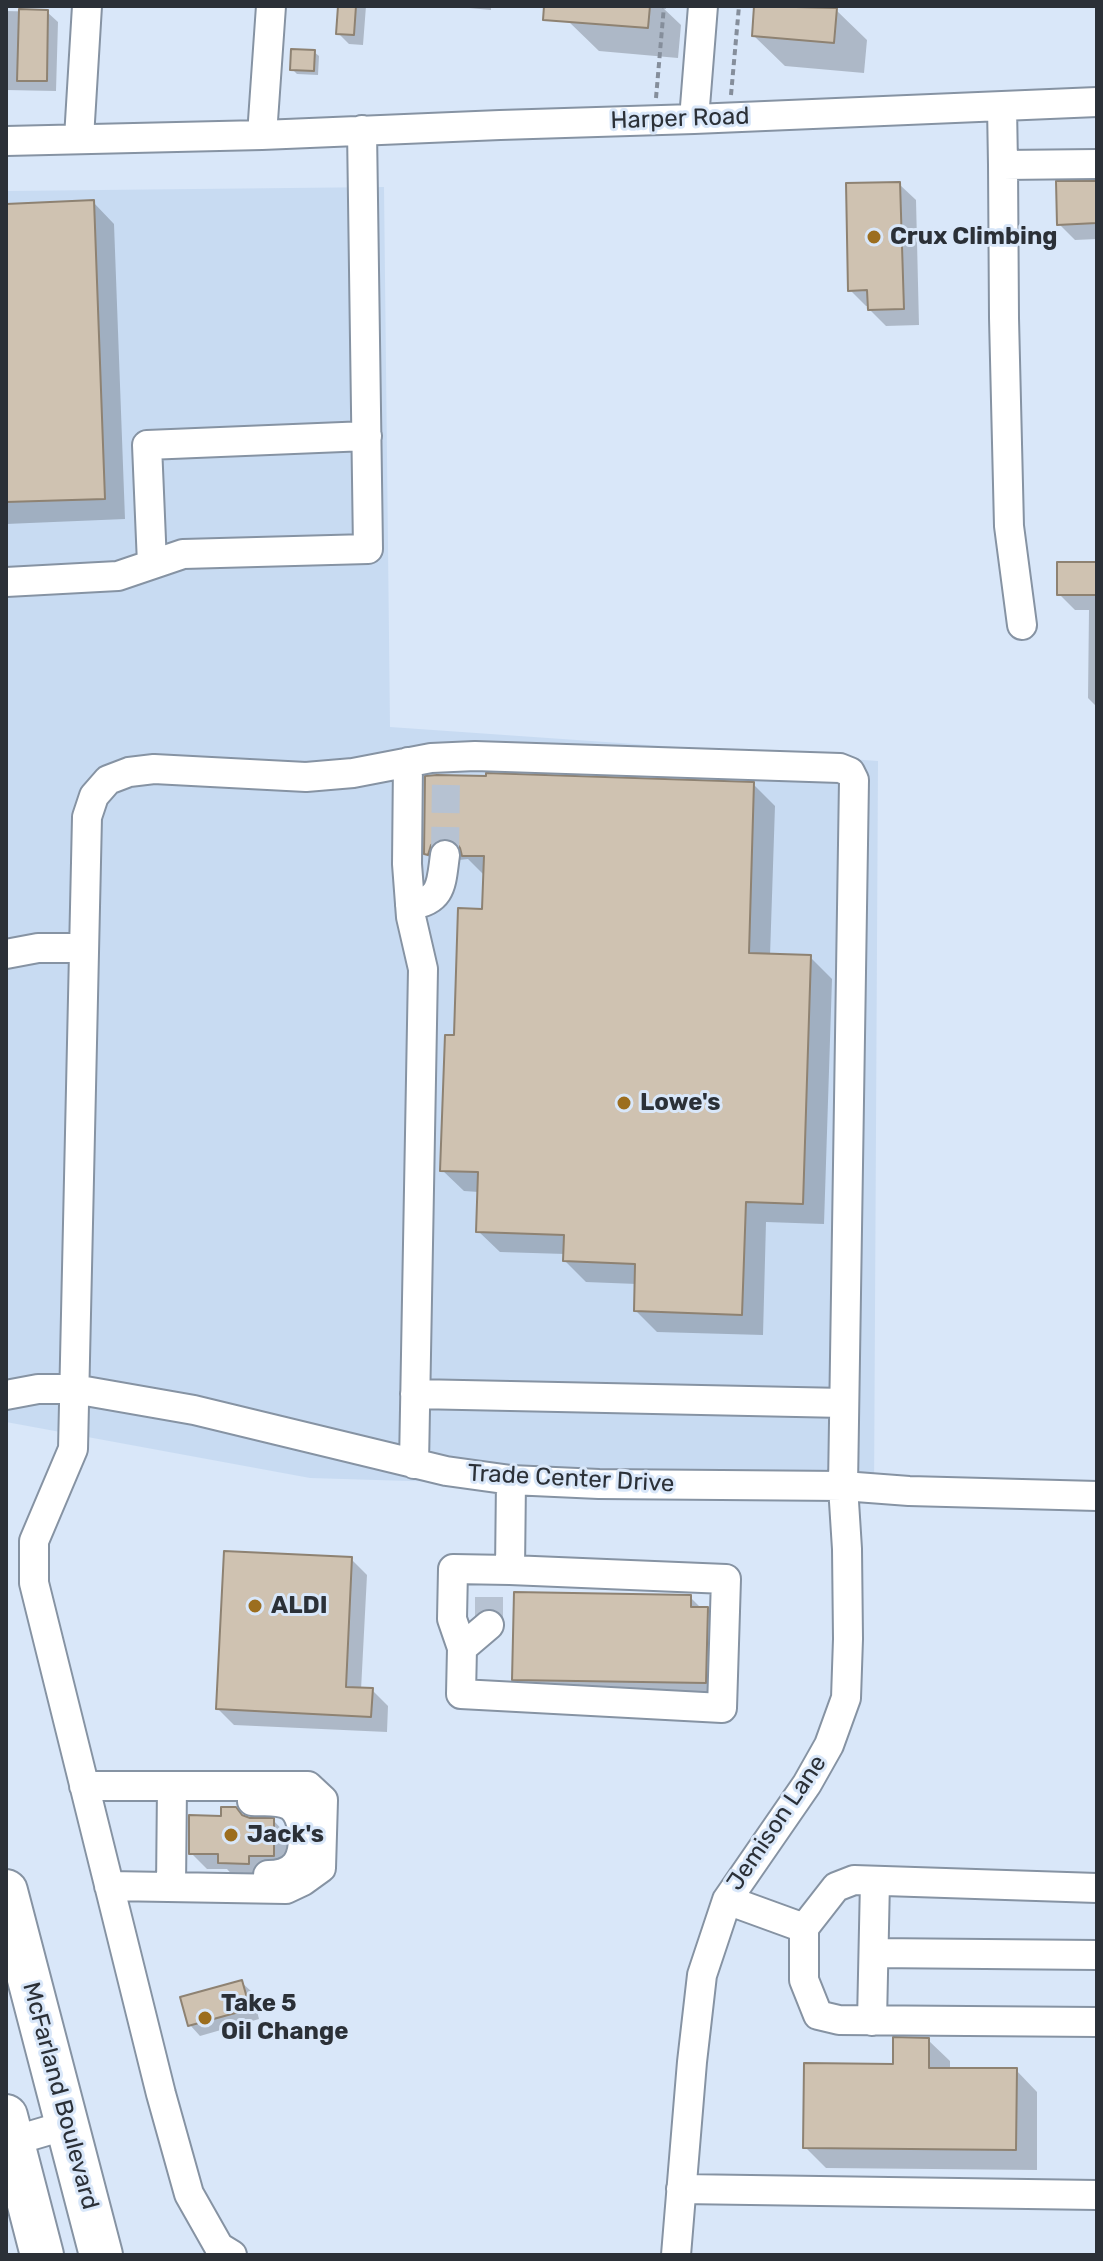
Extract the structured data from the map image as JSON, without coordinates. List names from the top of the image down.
{
  "streets": {
    "highway": ["McFarland Boulevard"],
    "street": ["Harper Road", "Trade Center Drive", "Jemison Lane"]
  },
  "crossings": [
    ["Trade Center Drive", "Jemison Lane"]
  ],
  "places": [
    "Crux Climbing",
    "Lowe's",
    "ALDI",
    "Jack's",
    "Take 5 Oil Change"
  ]
}
